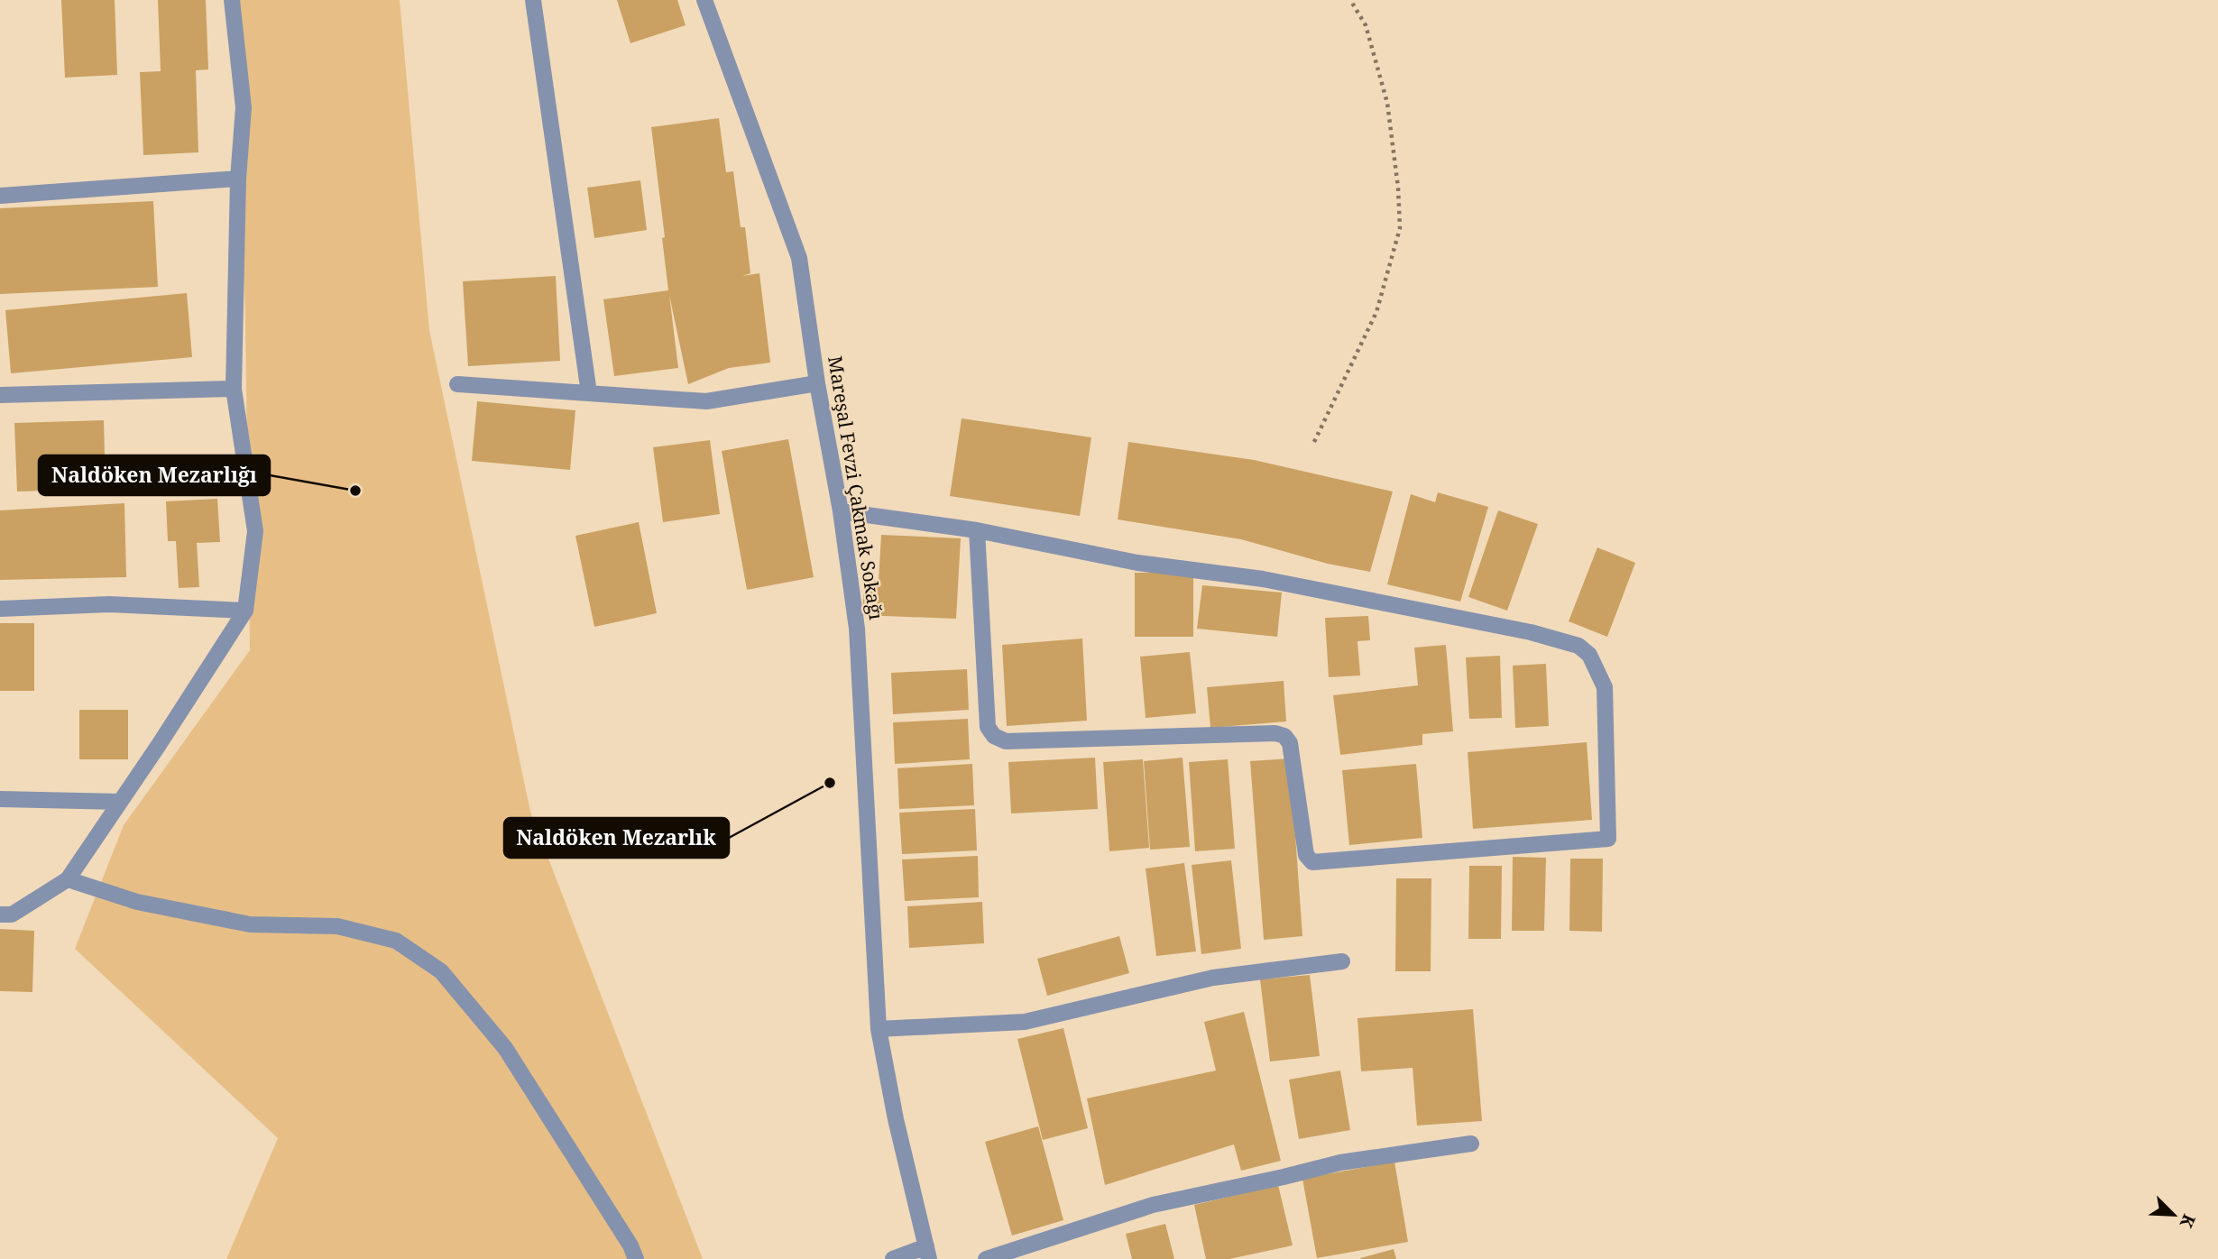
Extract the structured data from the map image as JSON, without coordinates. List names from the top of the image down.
{
  "streets": {
    "street": ["Mareşal Fevzi Çakmak Sokağı"]
  },
  "places": ["Naldöken Mezarlığı", "Naldöken Mezarlık"],
  "north": "bottom right"
}
